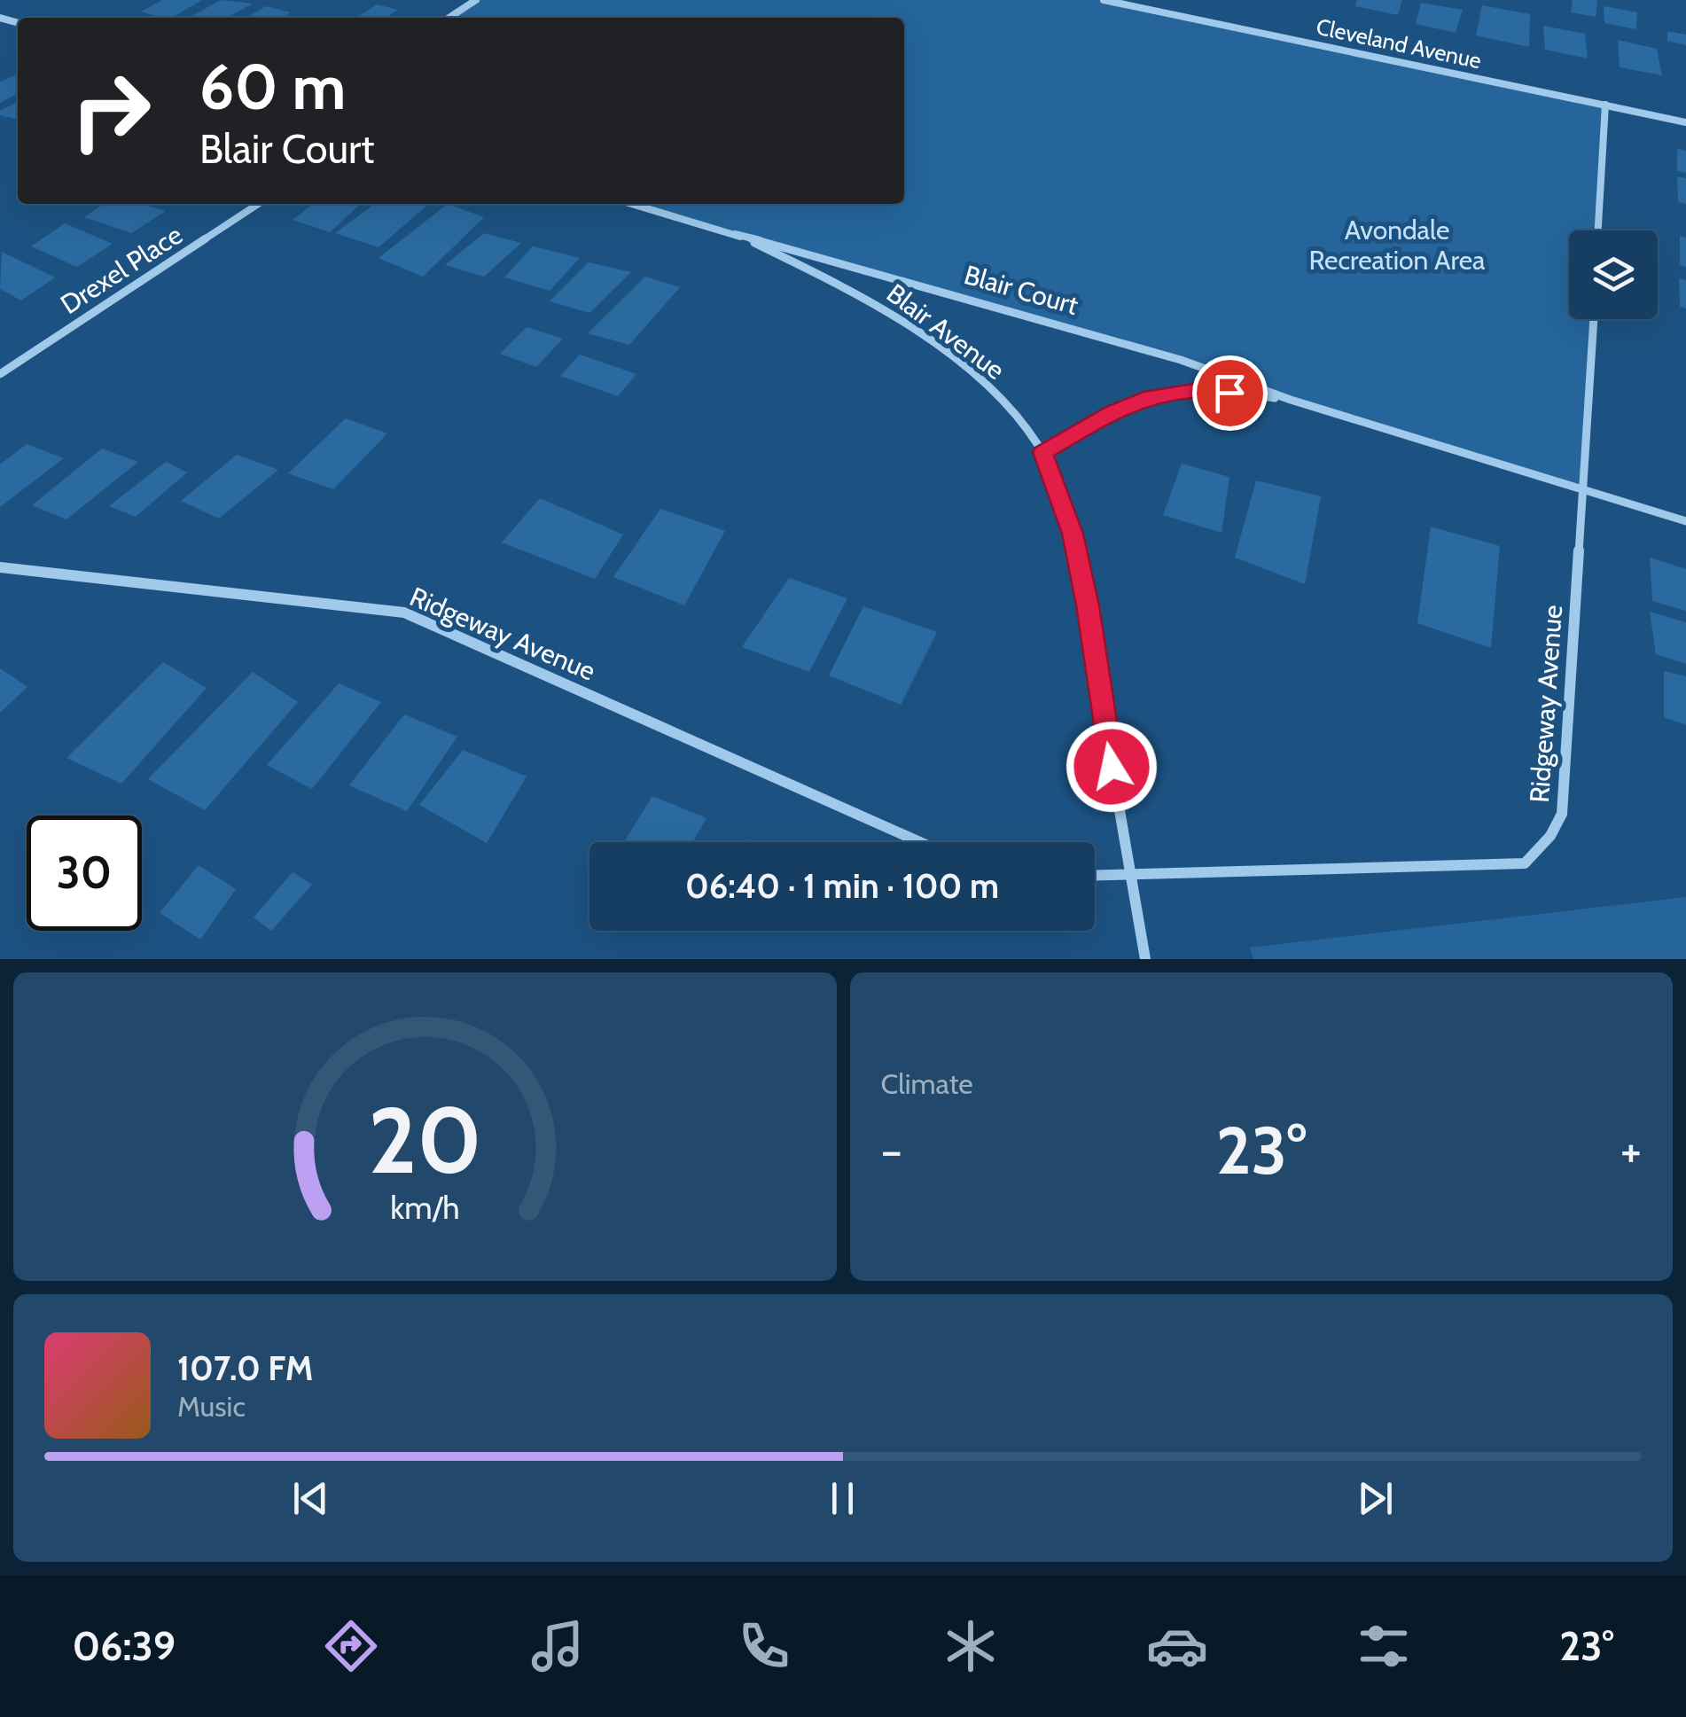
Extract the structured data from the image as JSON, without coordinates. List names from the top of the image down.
{
  "streets": {
    "street": [
      "Cleveland Avenue",
      "Drexel Place",
      "Blair Court",
      "Blair Avenue",
      "Ridgeway Avenue"
    ]
  },
  "crossings": [
    ["Blair Court", "Blair Avenue"],
    ["Blair Court", "Ridgeway Avenue"]
  ],
  "parks": ["Avondale Recreation Area"],
  "page": {
    "turn": ["60 m", "Blair Court"],
    "limit": "30",
    "trip": "06:40 · 1 min · 100 m",
    "tile": "Climate",
    "heat": ["−", "23°", "+"],
    "song": ["107.0 FM", "Music"],
    "tabs": ["06:39", "23°"],
    "gauge": ["20", "km/h"]
  }
}
